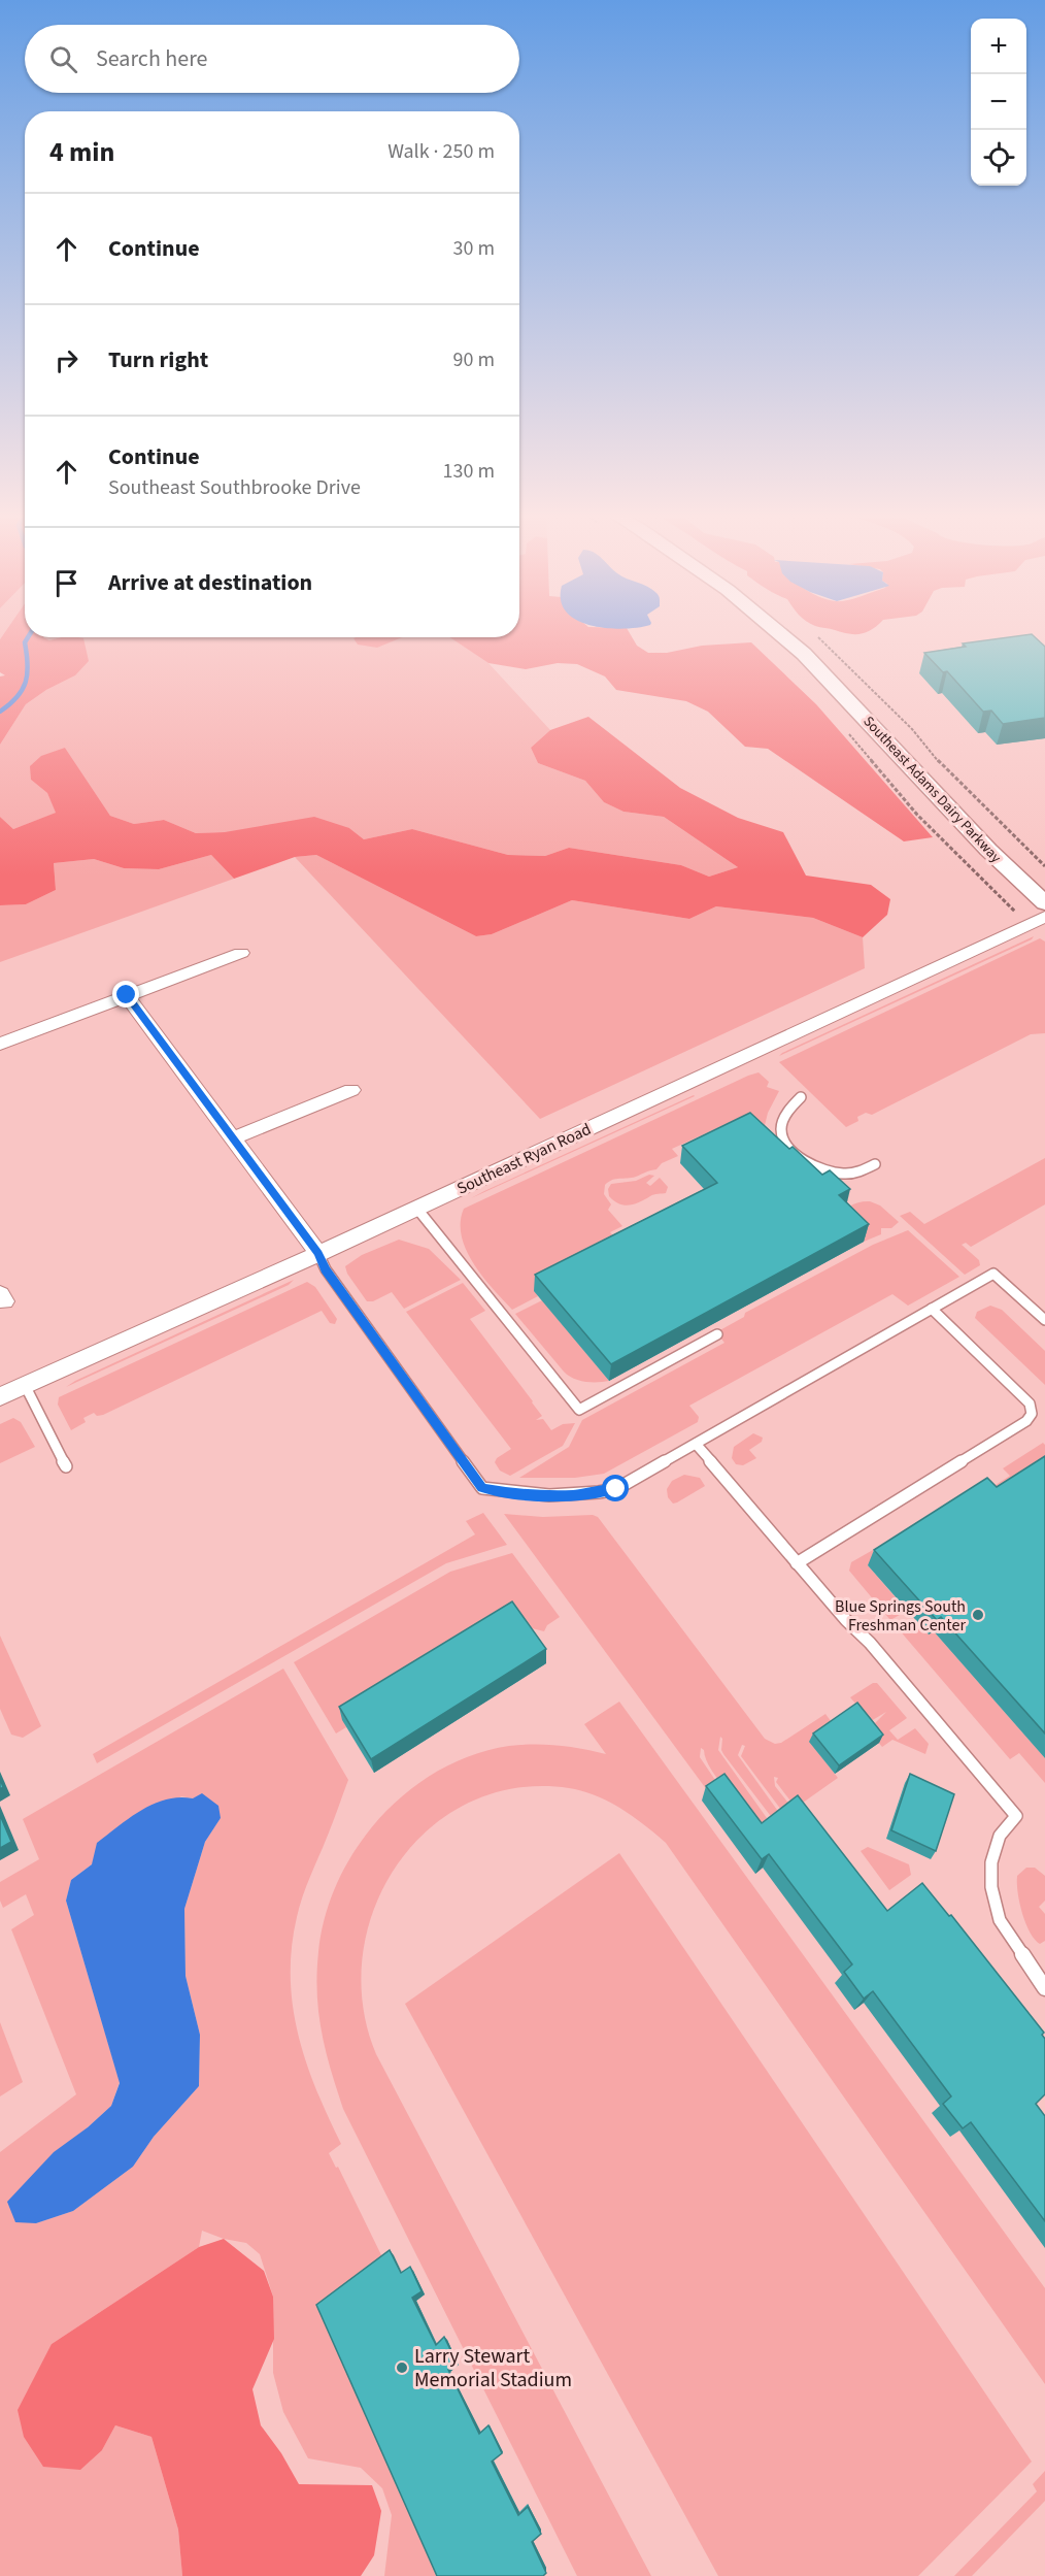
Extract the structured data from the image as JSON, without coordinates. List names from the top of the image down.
{
  "streets": {
    "main road": ["Southeast Adams Dairy Parkway"],
    "street": ["Southeast Ryan Road"]
  },
  "places": ["Blue Springs South Freshman Center", "Larry Stewart Memorial Stadium"],
  "page": {
    "map_buttons": ["+", "−"],
    "search": "Search here",
    "heading": ["4 min", "Walk · 250 m"],
    "list": [
      ["Continue", "30 m"],
      ["Turn right", "90 m"],
      ["Continue", "Southeast Southbrooke Drive", "130 m"],
      "Arrive at destination"
    ]
  }
}
